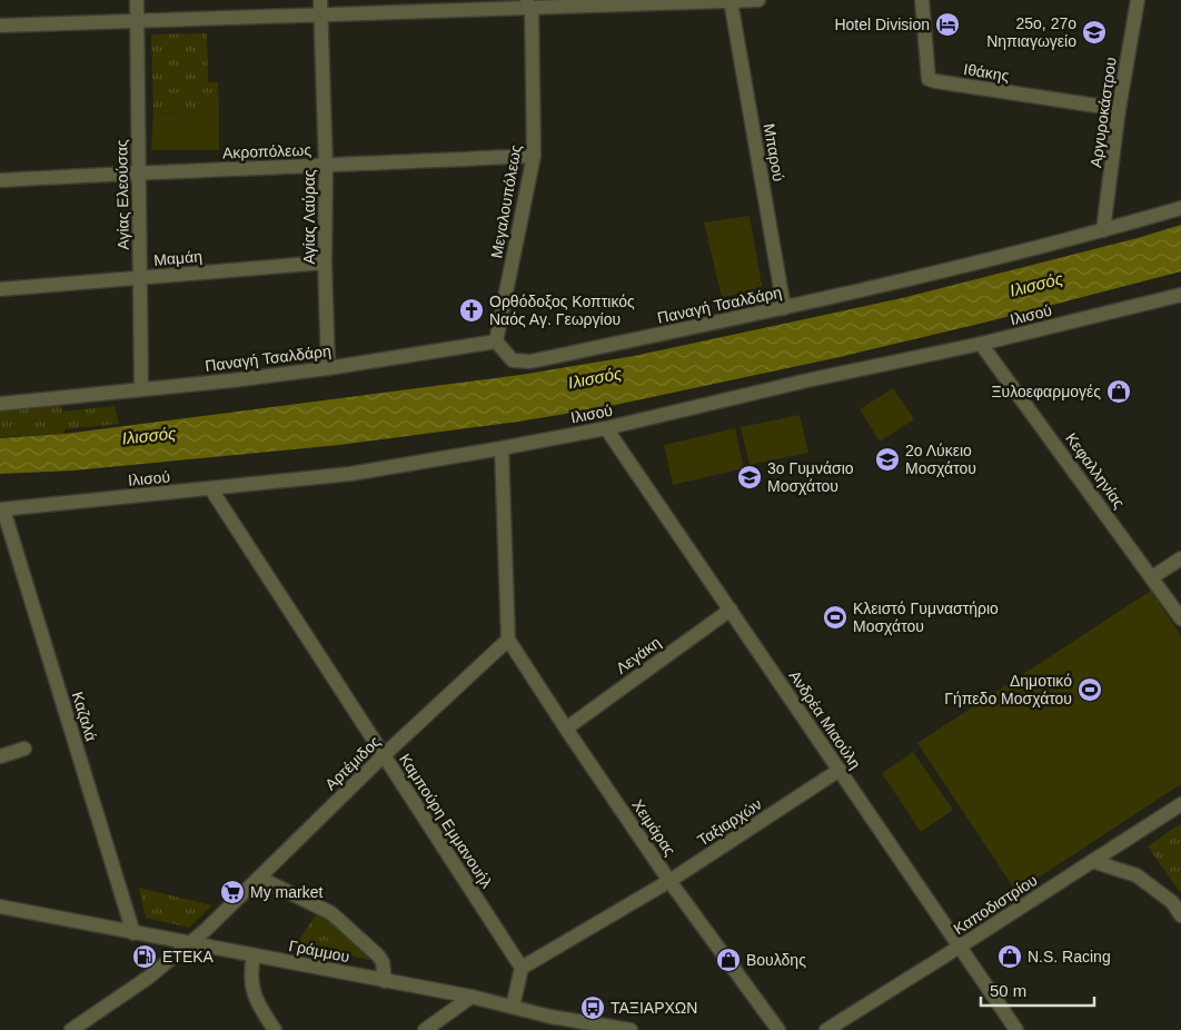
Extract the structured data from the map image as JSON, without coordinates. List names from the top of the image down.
{
  "streets": {
    "street": [
      "Ιθάκης",
      "Αργυροκάστρου",
      "Ακροπόλεως",
      "Μπαρού",
      "Αγίας Ελεούσας",
      "Μεγαλουπόλεως",
      "Αγίας Λαύρας",
      "Μαμάη",
      "Παναγή Τσαλδάρη",
      "Ιλισού",
      "Κεφαλληνίας",
      "Λεγάκη",
      "Καζαλά",
      "Ανδρέα Μιαούλη",
      "Αρτέμιδος",
      "Καμπούρη Εμμανουήλ",
      "Ταξιαρχών",
      "Χειμάρας",
      "Καποδιστρίου",
      "Γράμμου"
    ]
  },
  "crossings": [
    ["Ιθάκης", "Αργυροκάστρου"],
    ["Αργυροκάστρου", "Παναγή Τσαλδάρη"],
    ["Ακροπόλεως", "Αγίας Ελεούσας"],
    ["Ακροπόλεως", "Μεγαλουπόλεως"],
    ["Ακροπόλεως", "Αγίας Λαύρας"],
    ["Μπαρού", "Παναγή Τσαλδάρη"],
    ["Αγίας Ελεούσας", "Μαμάη"],
    ["Αγίας Ελεούσας", "Παναγή Τσαλδάρη"],
    ["Μεγαλουπόλεως", "Παναγή Τσαλδάρη"],
    ["Αγίας Λαύρας", "Μαμάη"],
    ["Αγίας Λαύρας", "Παναγή Τσαλδάρη"],
    ["Ιλισού", "Κεφαλληνίας"],
    ["Ιλισού", "Καζαλά"],
    ["Ιλισού", "Ανδρέα Μιαούλη"],
    ["Ιλισού", "Καμπούρη Εμμανουήλ"],
    ["Λεγάκη", "Ανδρέα Μιαούλη"],
    ["Λεγάκη", "Χειμάρας"],
    ["Καζαλά", "Γράμμου"],
    ["Ανδρέα Μιαούλη", "Ταξιαρχών"],
    ["Ανδρέα Μιαούλη", "Καποδιστρίου"],
    ["Αρτέμιδος", "Καμπούρη Εμμανουήλ"],
    ["Αρτέμιδος", "Χειμάρας"],
    ["Αρτέμιδος", "Γράμμου"],
    ["Καμπούρη Εμμανουήλ", "Ταξιαρχών"],
    ["Ταξιαρχών", "Χειμάρας"]
  ],
  "water": ["Ιλισσός"],
  "places": {
    "hotel": ["Hotel Division"],
    "school or university": ["25ο, 27ο Νηπιαγωγείο", "2ο Λύκειο Μοσχάτου", "3o Γυμνάσιο Μοσχάτου"],
    "church": ["Ορθόδοξος Κοπτικός Ναός Αγ. Γεωργίου"],
    "shop": ["Ξυλοεφαρμογές", "N.S. Racing", "Βουλδης"],
    "sports": ["Κλειστό Γυμναστήριο Μοσχάτου", "Δημοτικό Γήπεδο Μοσχάτου"],
    "supermarket": ["My market"],
    "fuel station": ["ΕΤΕΚΑ"],
    "bus stop": ["ΤΑΞΙΑΡΧΩΝ"]
  },
  "scale_bar": "50 m"
}
